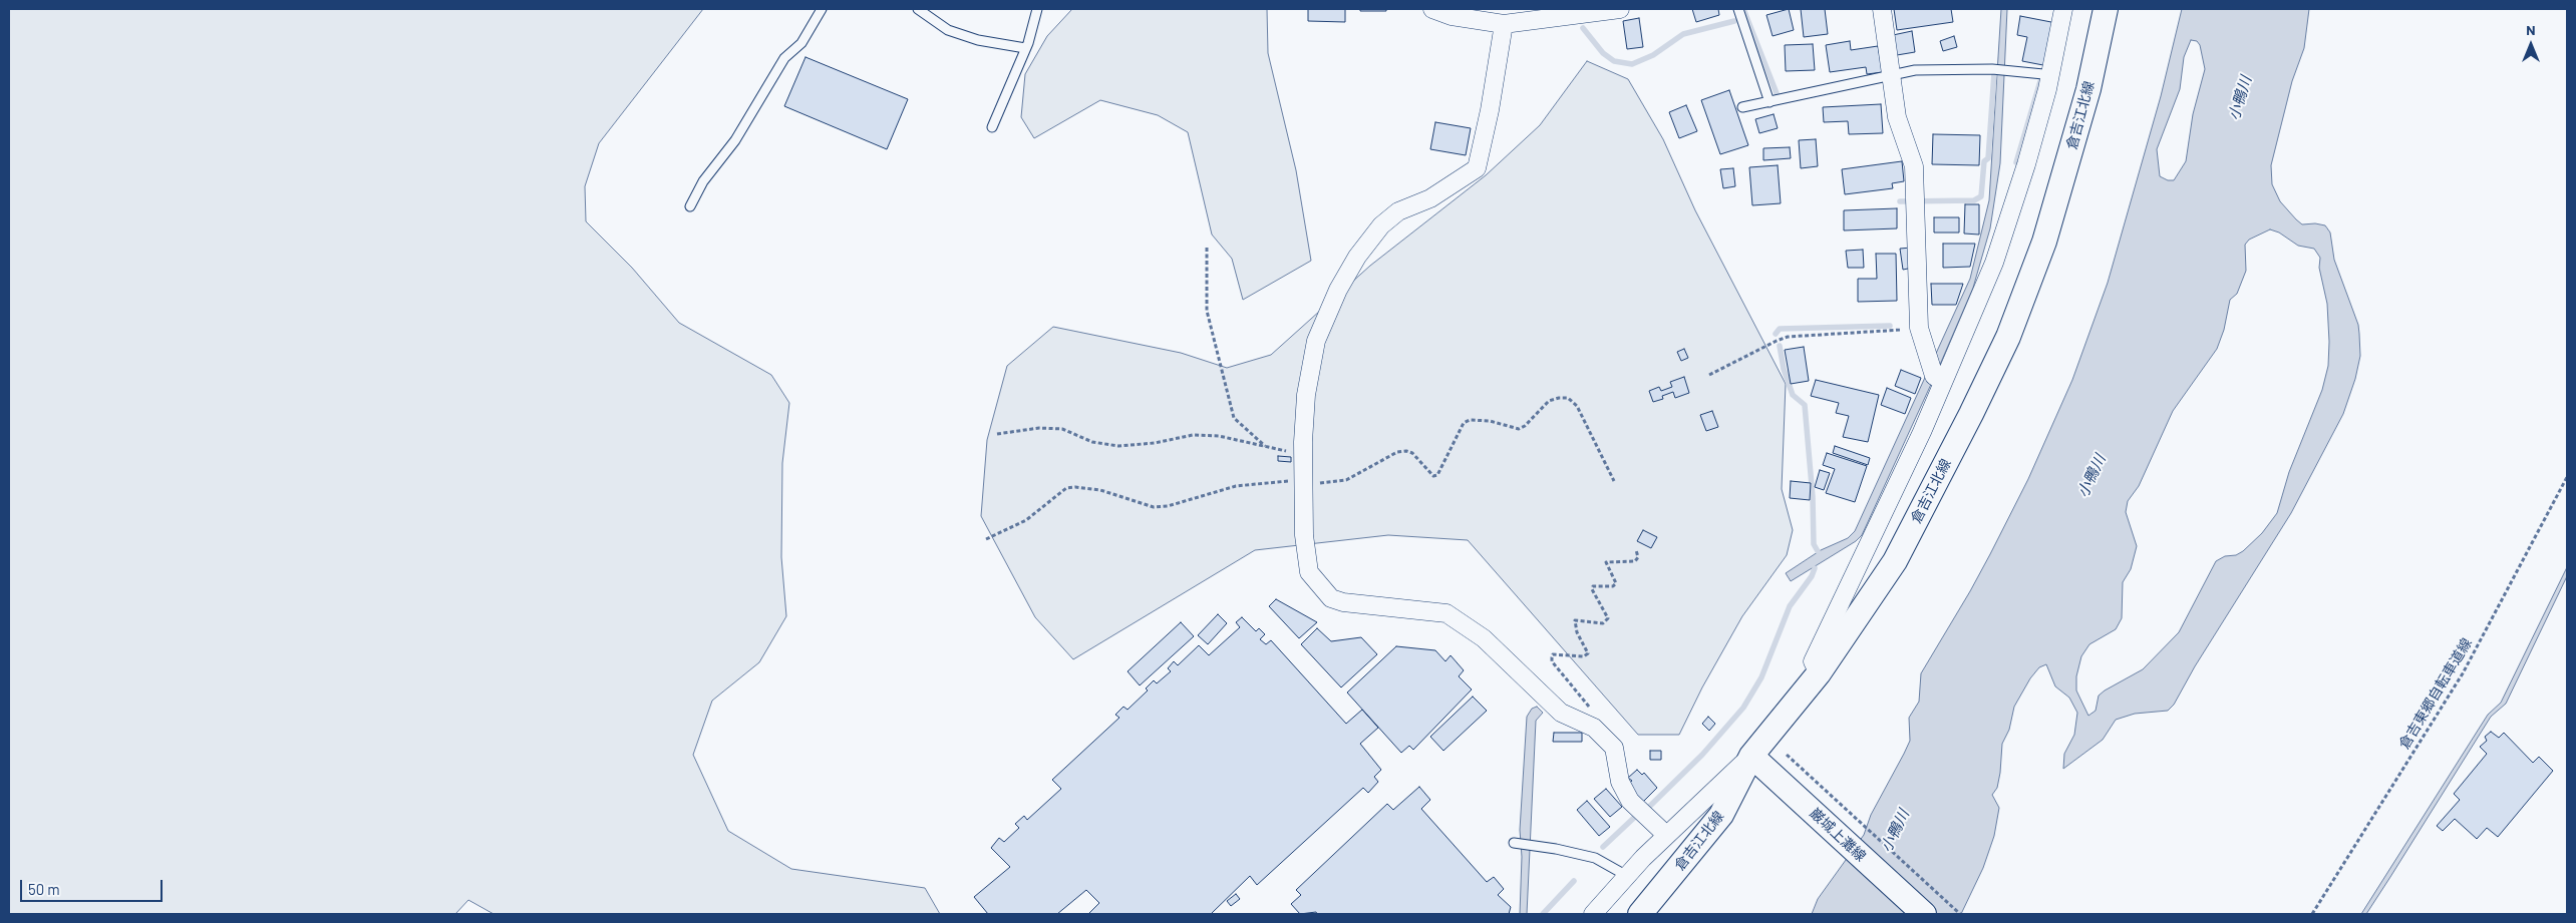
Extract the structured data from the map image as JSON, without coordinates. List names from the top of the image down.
{
  "streets": {
    "main road": ["倉吉江北線", "巌城上灘線"],
    "path": ["倉吉東郷自転車道線"]
  },
  "crossings": [
    ["倉吉江北線", "巌城上灘線"]
  ],
  "water": ["小鴨川"],
  "scale_bar": "50 m",
  "north": "top"
}
